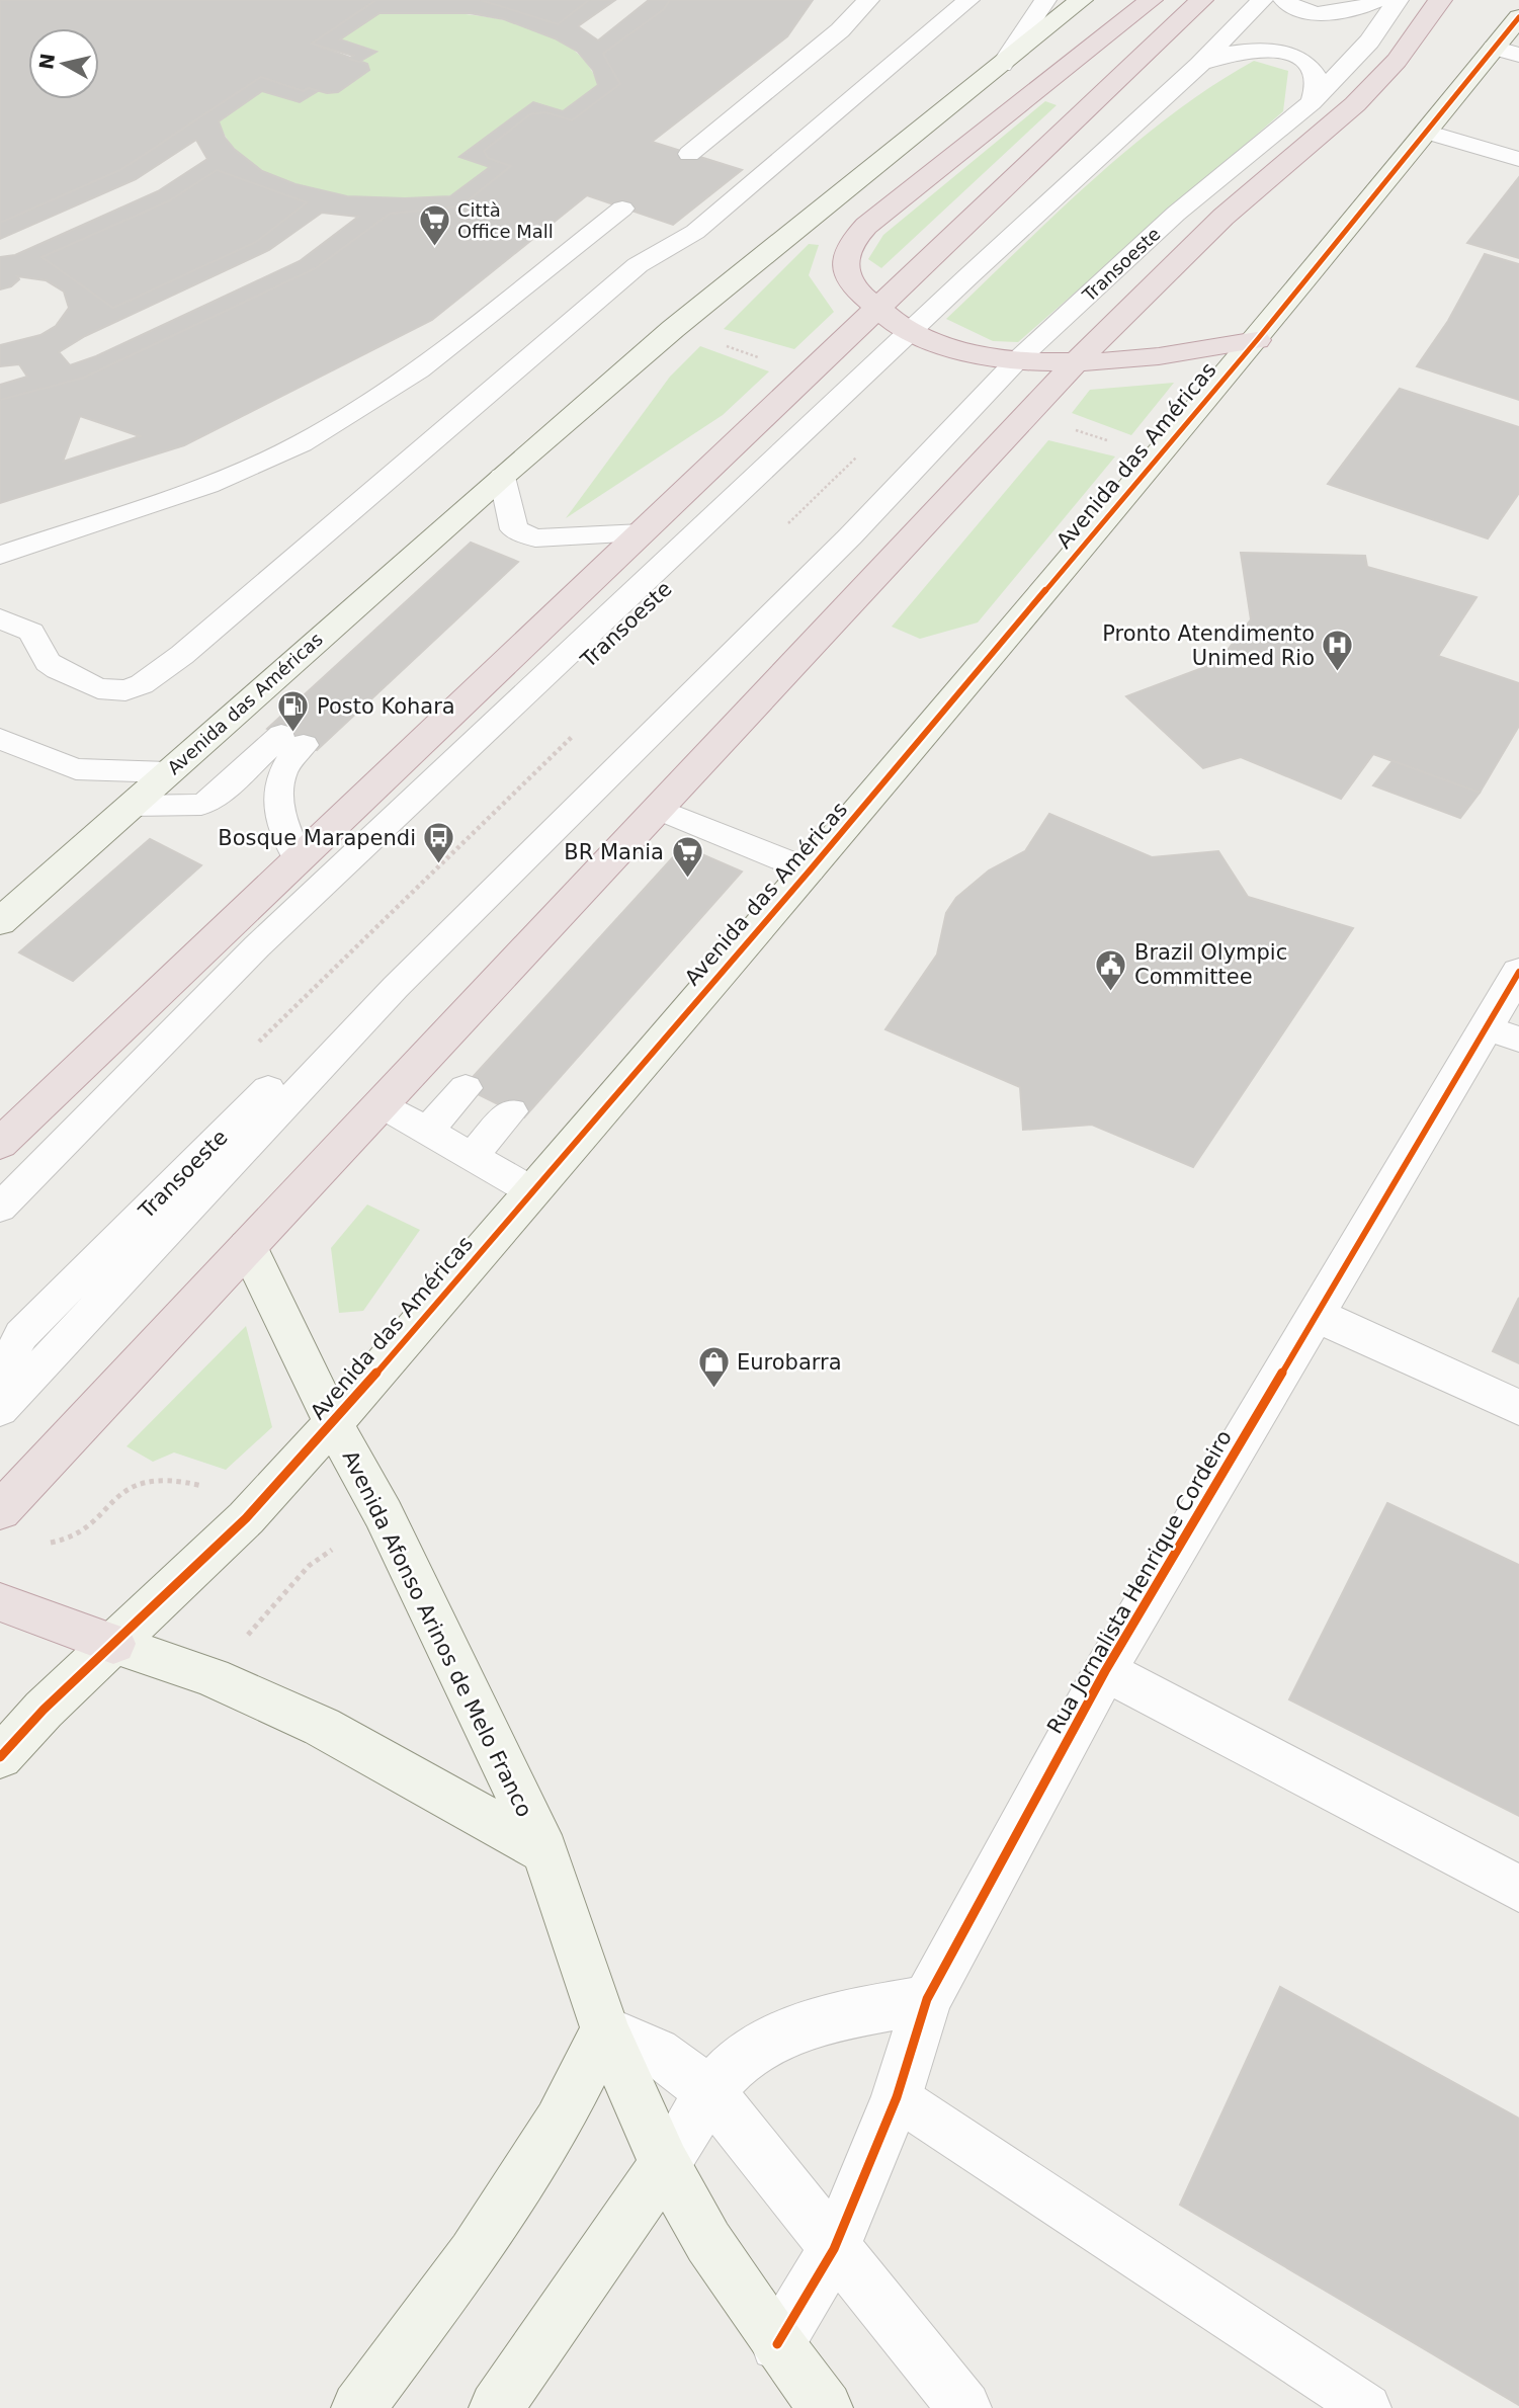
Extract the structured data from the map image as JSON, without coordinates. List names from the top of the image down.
{
  "streets": {
    "main road": ["Avenida das Américas", "Avenida Afonso Arinos de Melo Franco"],
    "street": ["Rua Jornalista Henrique Cordeiro"],
    "lane": ["Transoeste"]
  },
  "crossings": [
    ["Avenida das Américas", "Avenida Afonso Arinos de Melo Franco"],
    ["Rua Jornalista Henrique Cordeiro", "Avenida Afonso Arinos de Melo Franco"]
  ],
  "places": {
    "supermarket": ["Città Office Mall", "BR Mania"],
    "hospital": ["Pronto Atendimento Unimed Rio"],
    "fuel station": ["Posto Kohara"],
    "bus stop": ["Bosque Marapendi"],
    "public building": ["Brazil Olympic Committee"],
    "shop": ["Eurobarra"]
  },
  "north": "left"
}
